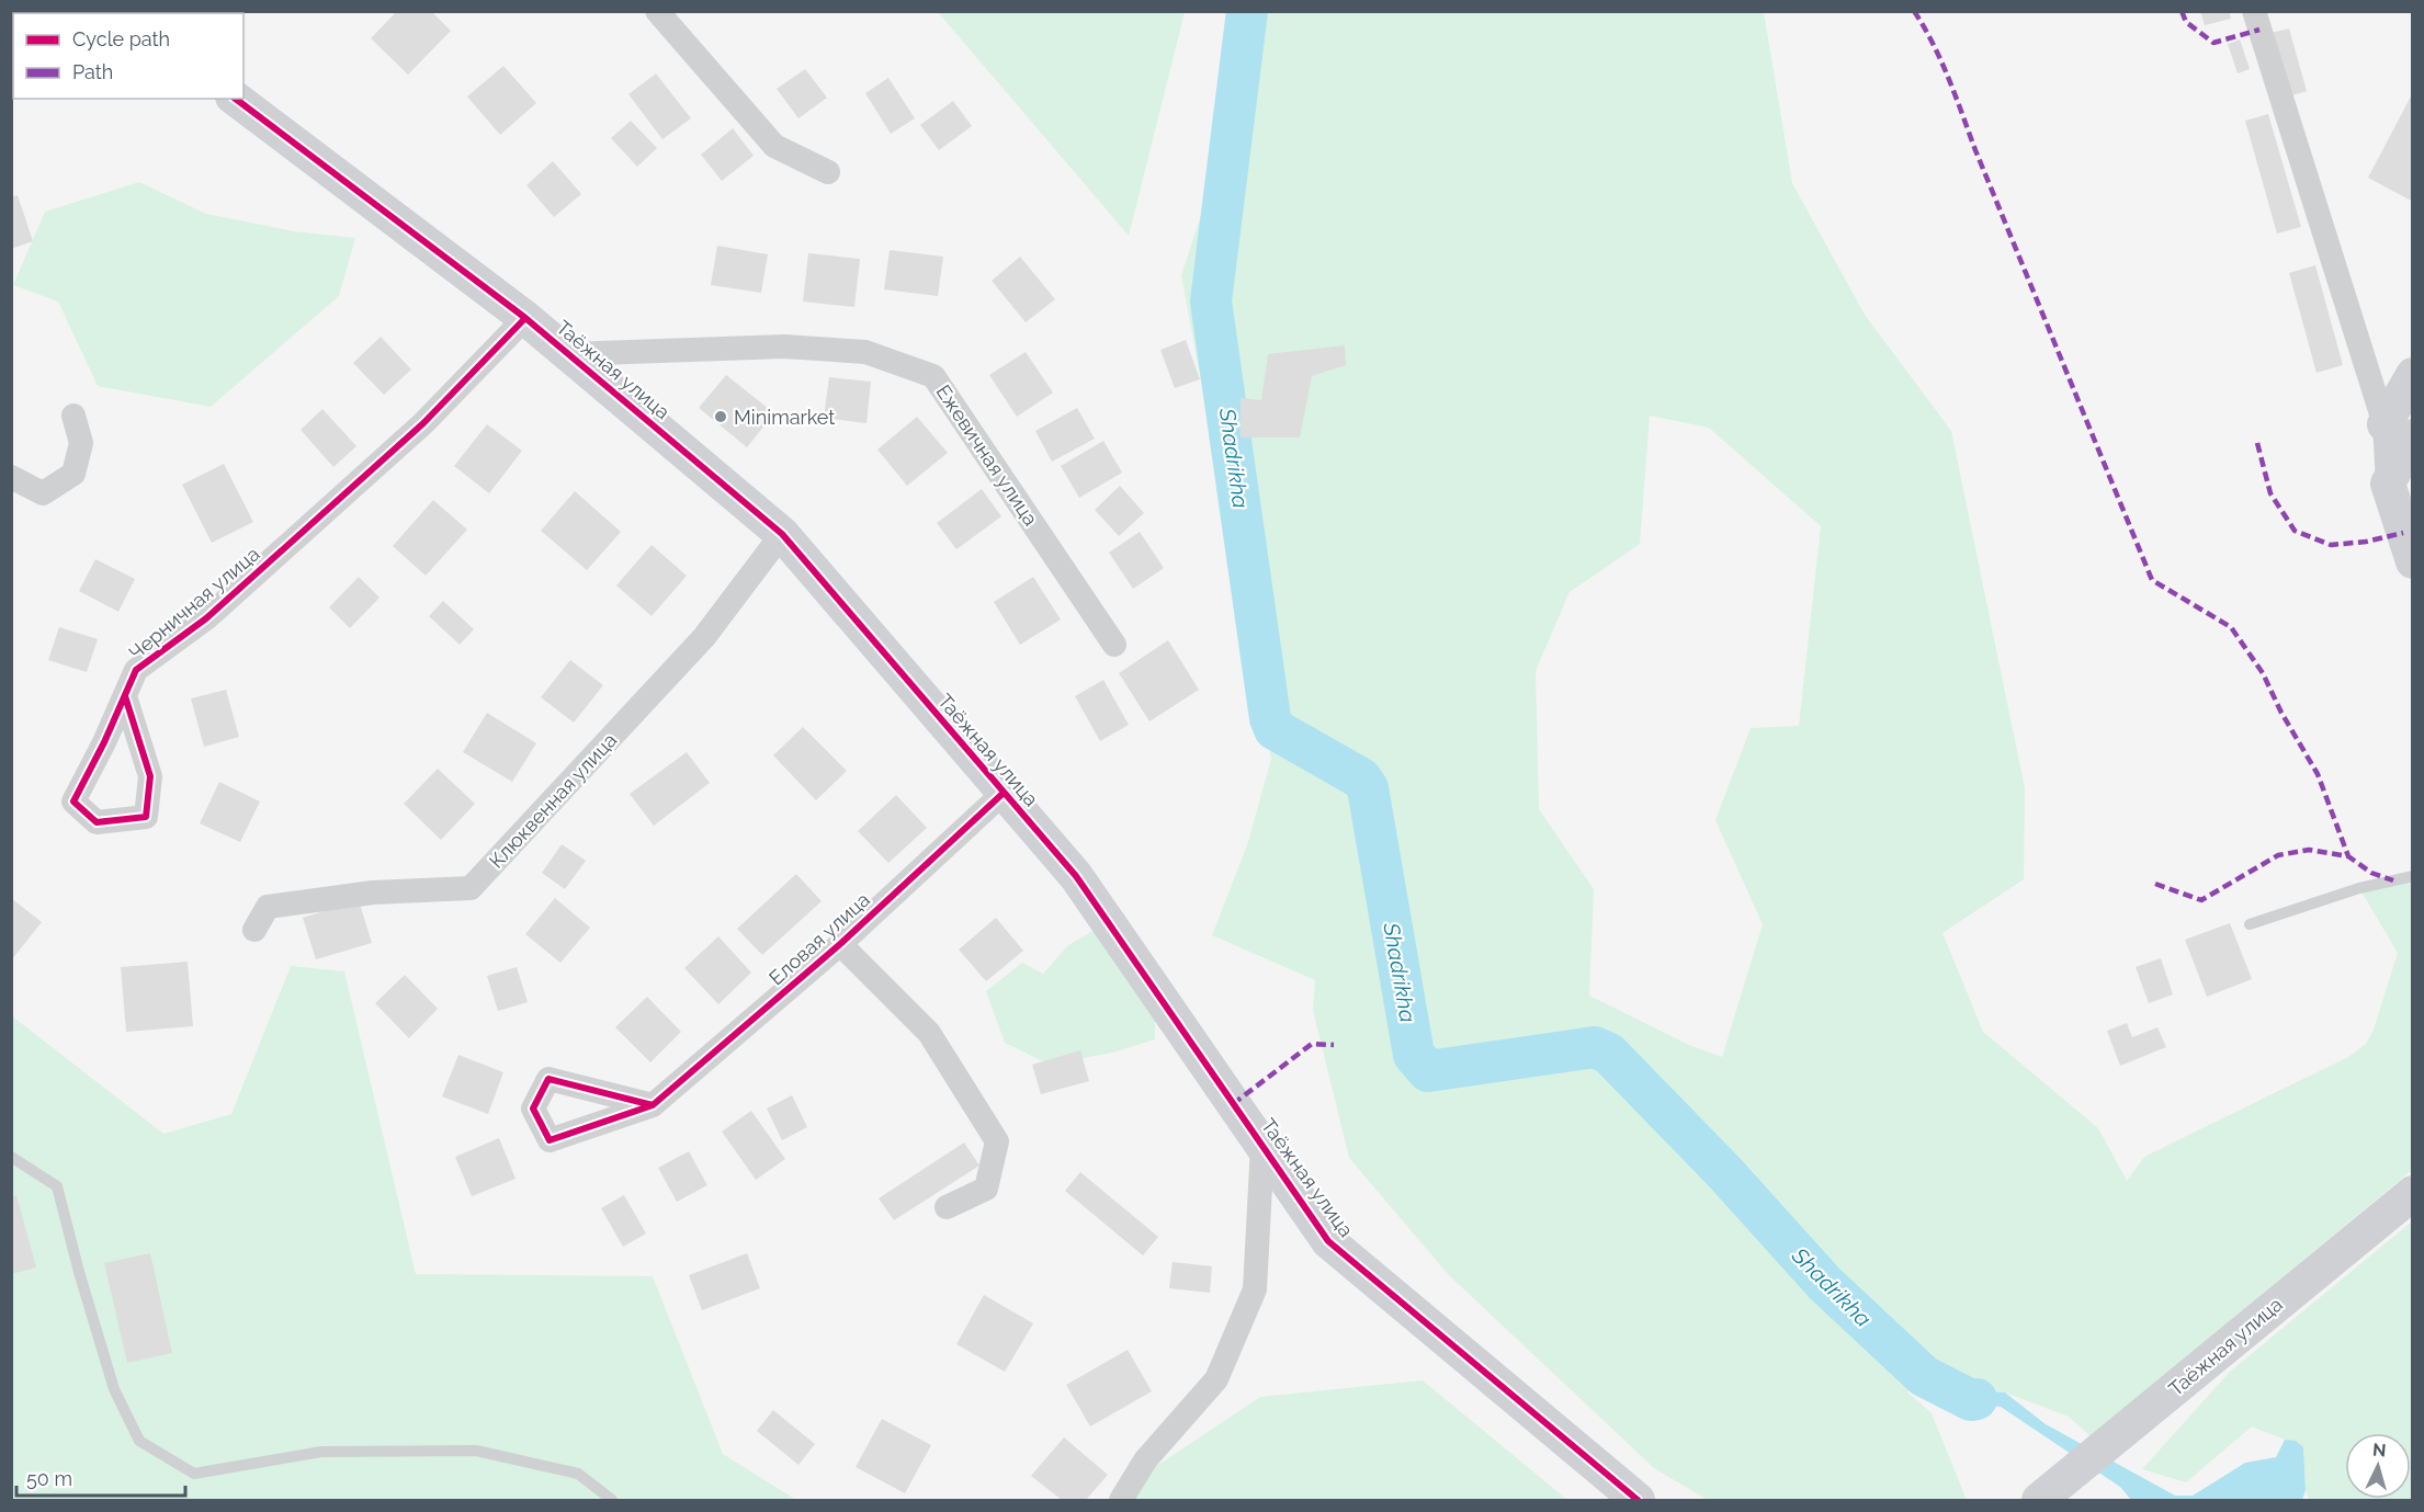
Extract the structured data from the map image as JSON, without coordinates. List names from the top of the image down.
{
  "streets": {
    "street": [
      "Таёжная улица",
      "Ежевичная улица",
      "Черничная улица",
      "Клюквенная улица",
      "Еловая улица"
    ]
  },
  "crossings": [
    ["Таёжная улица", "Ежевичная улица"],
    ["Таёжная улица", "Черничная улица"],
    ["Таёжная улица", "Клюквенная улица"],
    ["Таёжная улица", "Еловая улица"]
  ],
  "water": ["Shadrikha"],
  "places": ["Minimarket"],
  "legend": ["Cycle path", "Path"],
  "scale_bar": "50 m",
  "north": "top"
}
